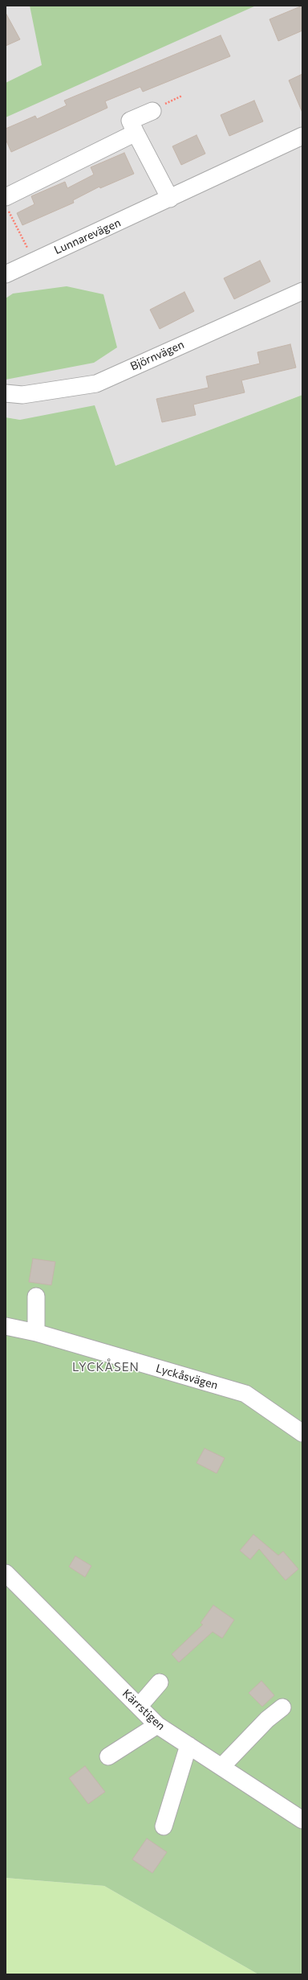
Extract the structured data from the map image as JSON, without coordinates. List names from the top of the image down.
{
  "streets": {
    "street": [
      "Lunnarevägen",
      "Björnvägen",
      "Lyckåsvägen",
      "Kärrstigen"
    ]
  },
  "districts": ["LYCKÅSEN"]
}
